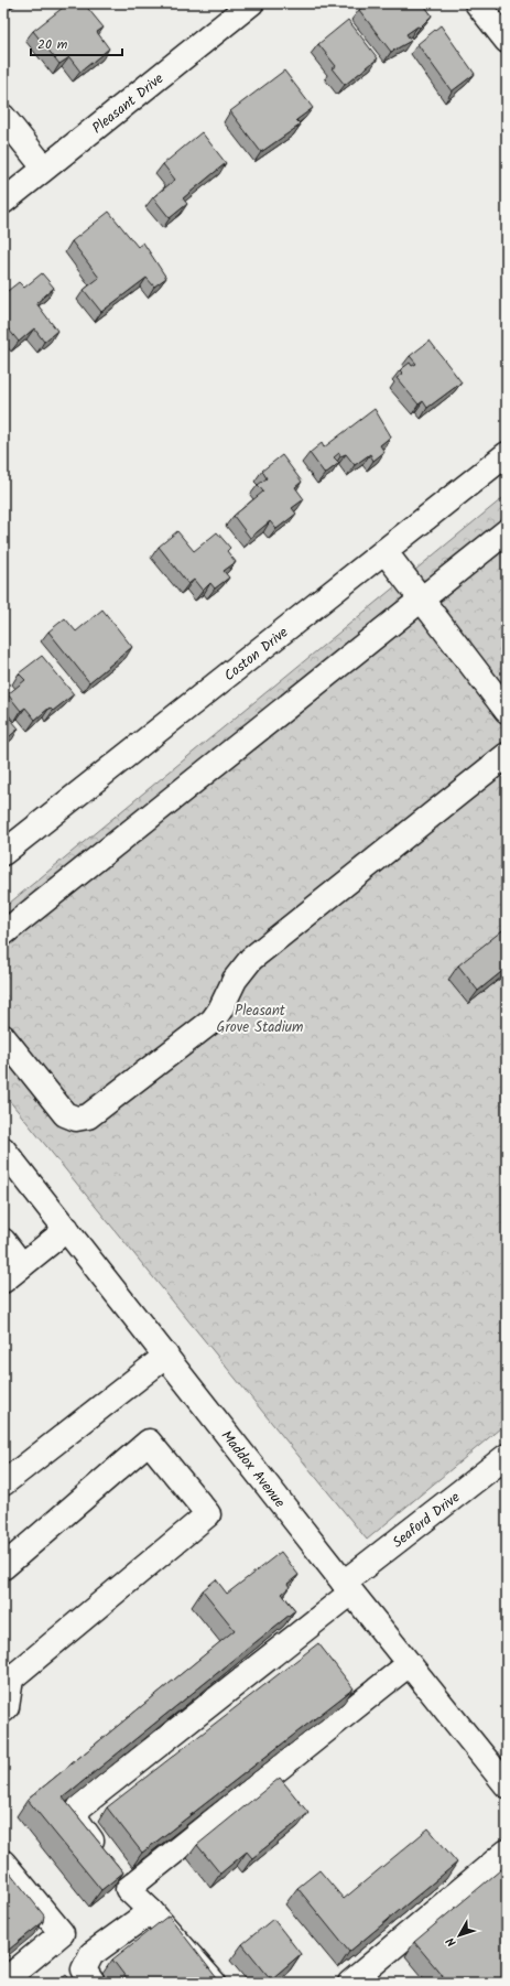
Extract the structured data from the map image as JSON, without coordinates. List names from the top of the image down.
{
  "streets": {
    "street": [
      "Pleasant Drive",
      "Coston Drive",
      "Maddox Avenue",
      "Seaford Drive"
    ]
  },
  "crossings": [
    ["Maddox Avenue", "Seaford Drive"]
  ],
  "parks": ["Pleasant Grove Stadium"],
  "scale_bar": "20 m",
  "north": "bottom left"
}
